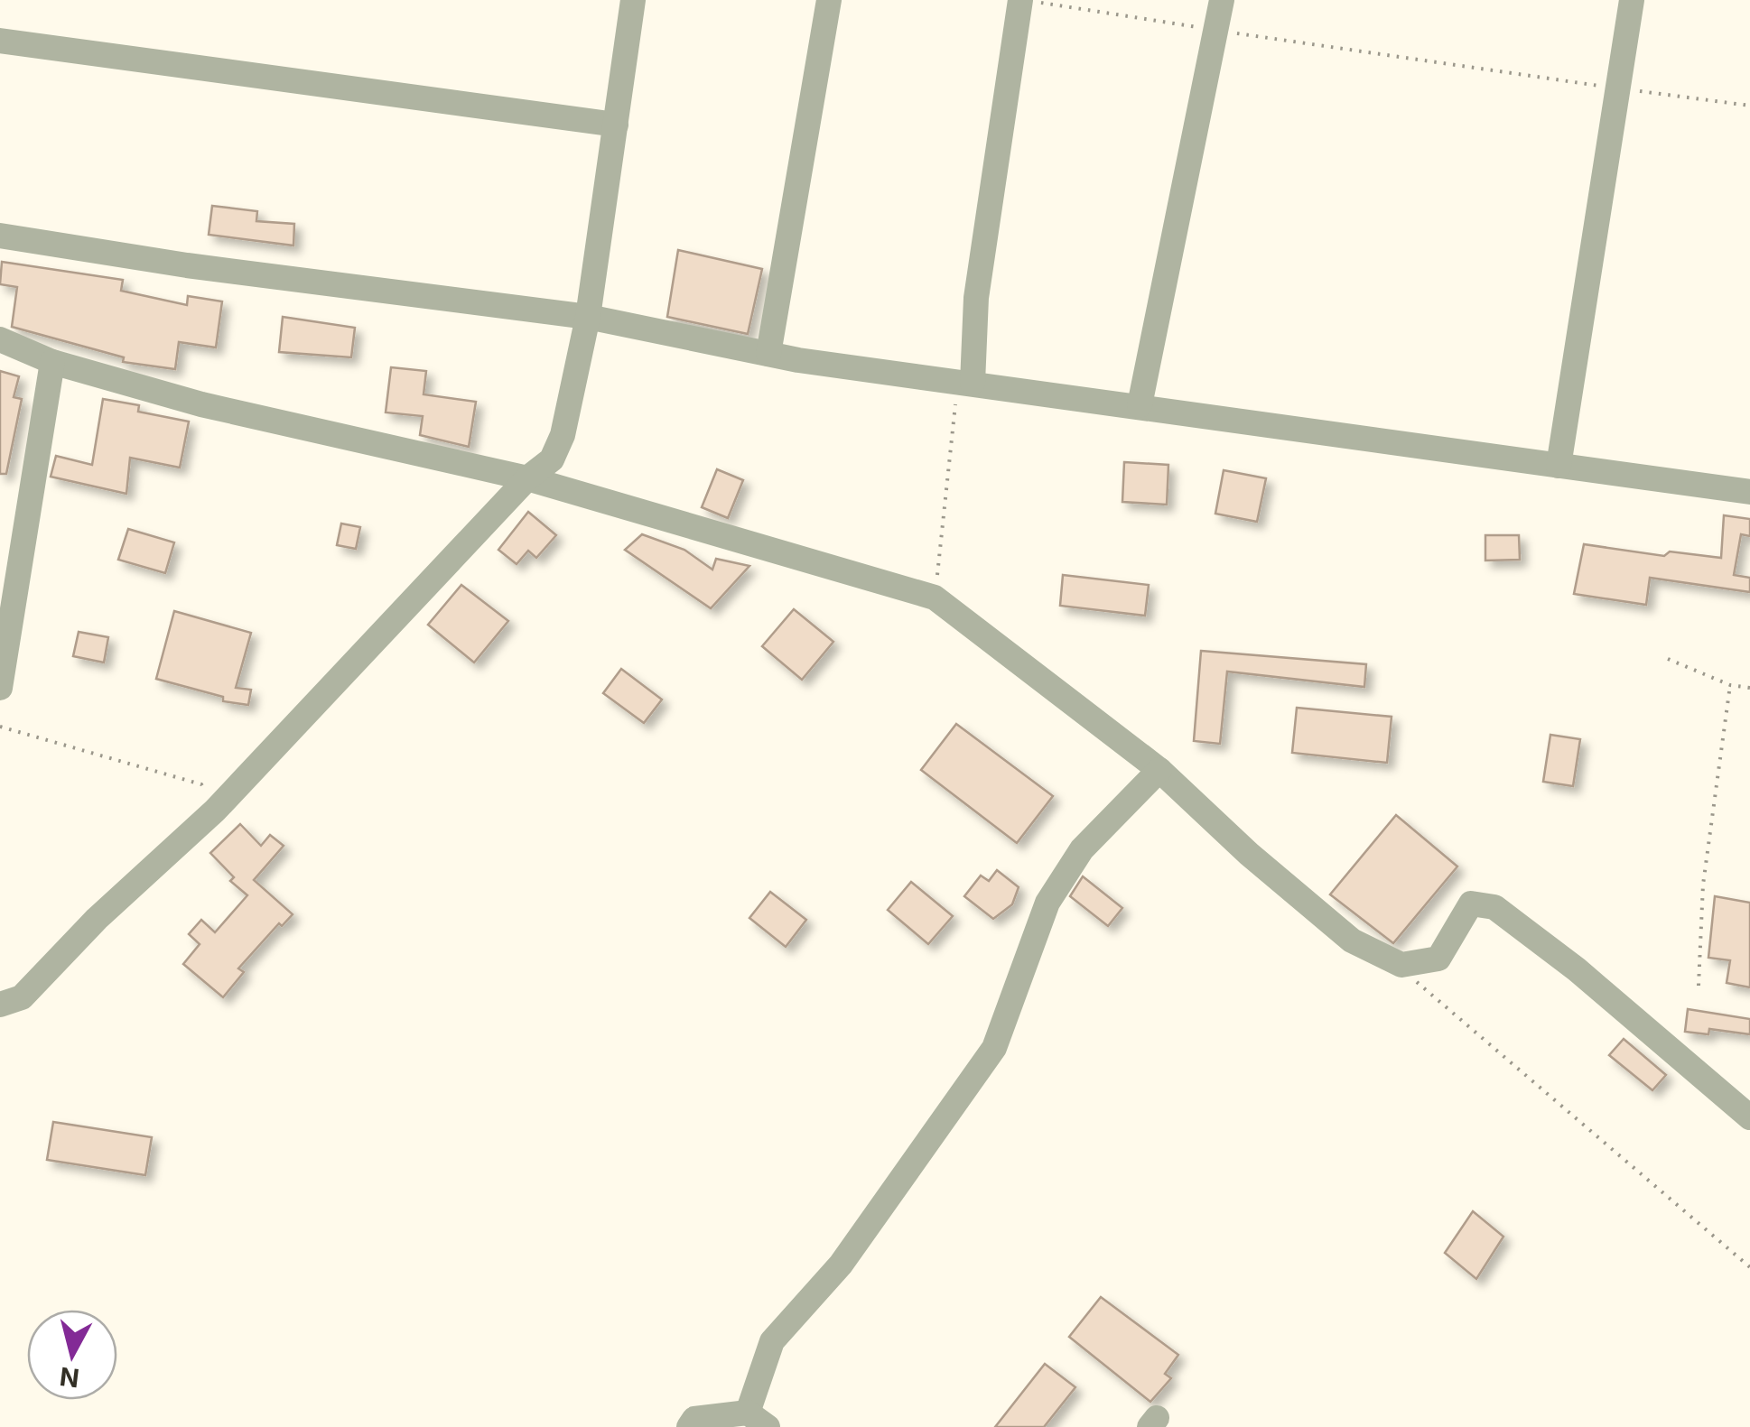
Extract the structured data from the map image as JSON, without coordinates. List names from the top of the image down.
{
  "north": "bottom"
}
